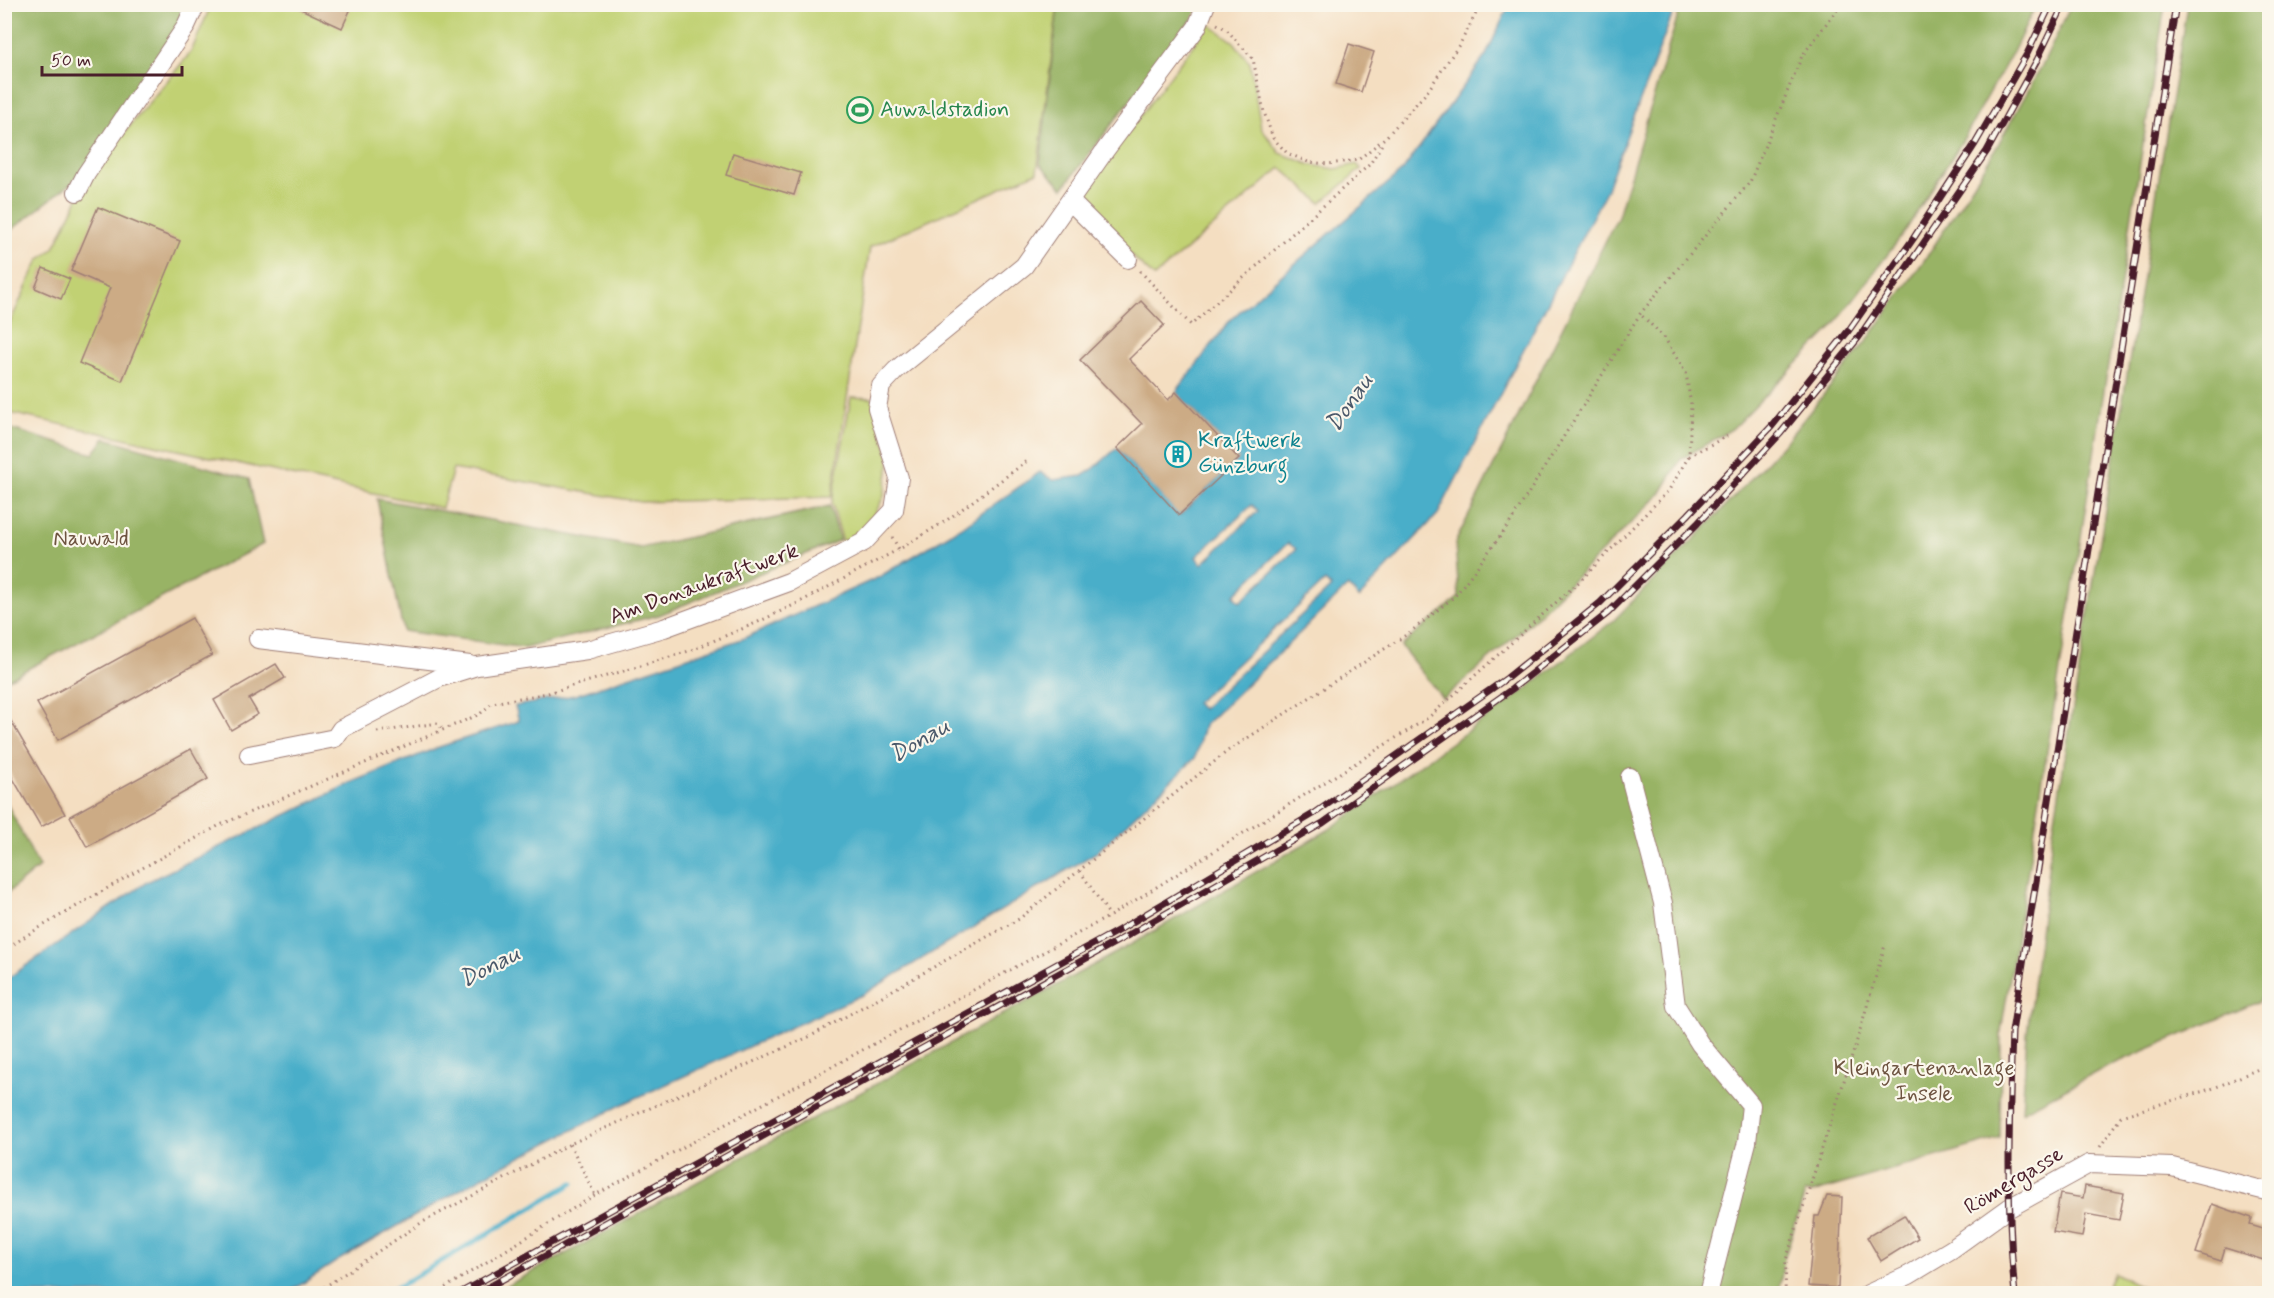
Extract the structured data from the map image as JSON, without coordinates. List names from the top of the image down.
{
  "streets": {
    "street": ["Am Donaukraftwerk", "Römergasse"]
  },
  "water": ["Donau"],
  "parks": ["Nauwald", "Kleingartenanlage Insele"],
  "places": {
    "sports": ["Auwaldstadion"],
    "building": ["Kraftwerk Günzburg"]
  },
  "scale_bar": "50 m"
}
